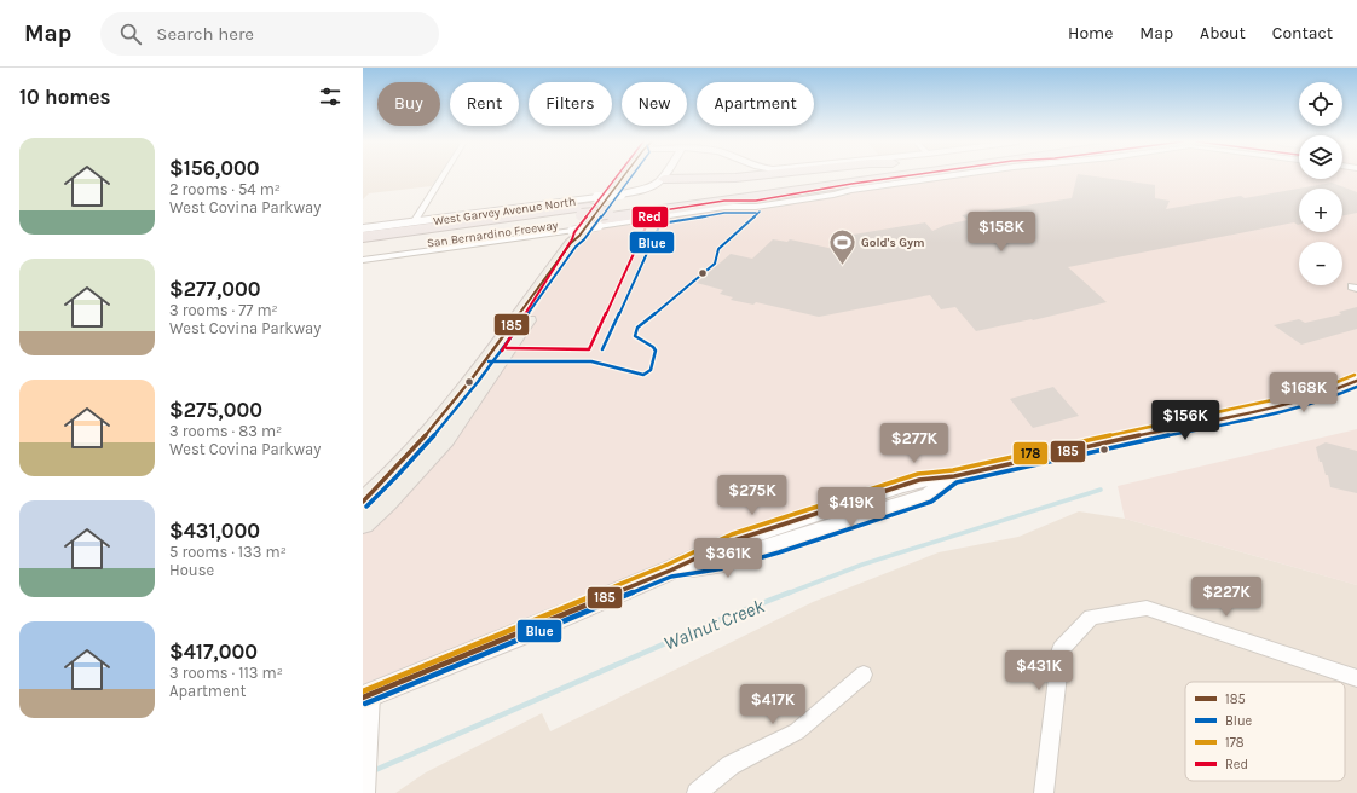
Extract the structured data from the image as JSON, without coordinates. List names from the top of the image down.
{
  "streets": {
    "highway": ["San Bernardino Freeway"],
    "street": ["West Garvey Avenue North"]
  },
  "crossings": [
    ["West Garvey Avenue North", "San Bernardino Freeway"]
  ],
  "water": ["Walnut Creek"],
  "places": {
    "sports": ["Gold's Gym"]
  },
  "lines": [
    "transit line 185",
    "transit line Blue",
    "transit line Red",
    "transit line 178"
  ],
  "legend": [
    "185",
    "Blue",
    "178",
    "Red"
  ],
  "page": {
    "header": "Map",
    "search": "Search here",
    "nav": [
      "Home",
      "Map",
      "About",
      "Contact"
    ],
    "heading": "10 homes",
    "map_buttons": ["+", "−"],
    "chip": [
      "Buy",
      "Rent",
      "Filters",
      "New",
      "Apartment"
    ],
    "list": [
      {
        "name": "$156,000",
        "note": "2 rooms · 54 m² · West Covina Parkway"
      },
      {
        "name": "$277,000",
        "note": "3 rooms · 77 m² · West Covina Parkway"
      },
      {
        "name": "$275,000",
        "note": "3 rooms · 83 m² · West Covina Parkway"
      },
      {
        "name": "$431,000",
        "note": "5 rooms · 133 m² · House"
      },
      {
        "name": "$417,000",
        "note": "3 rooms · 113 m² · Apartment"
      }
    ],
    "price": [
      "$158K",
      "$168K",
      "$156K",
      "$277K",
      "$275K",
      "$419K",
      "$361K",
      "$227K",
      "$431K",
      "$417K"
    ]
  }
}
